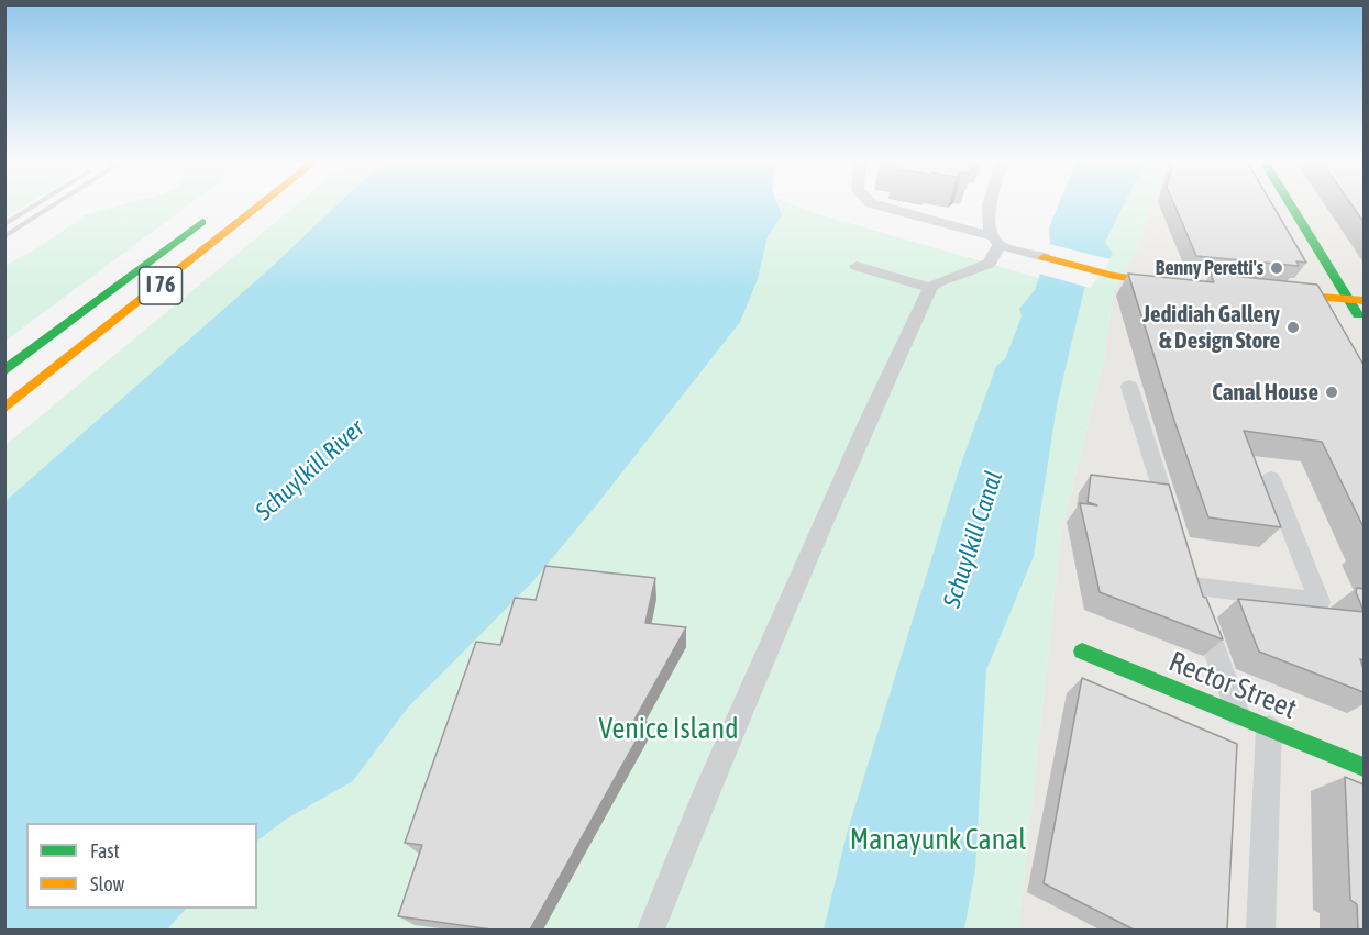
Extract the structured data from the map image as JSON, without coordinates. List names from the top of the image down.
{
  "streets": {
    "main road": ["I 76", "Rector Street"]
  },
  "water": ["Schuylkill River", "Schuylkill Canal"],
  "parks": ["Venice Island", "Manayunk Canal"],
  "places": ["Benny Peretti's", "Jedidiah Gallery & Design Store", "Canal House"],
  "legend": ["Fast", "Slow"]
}
